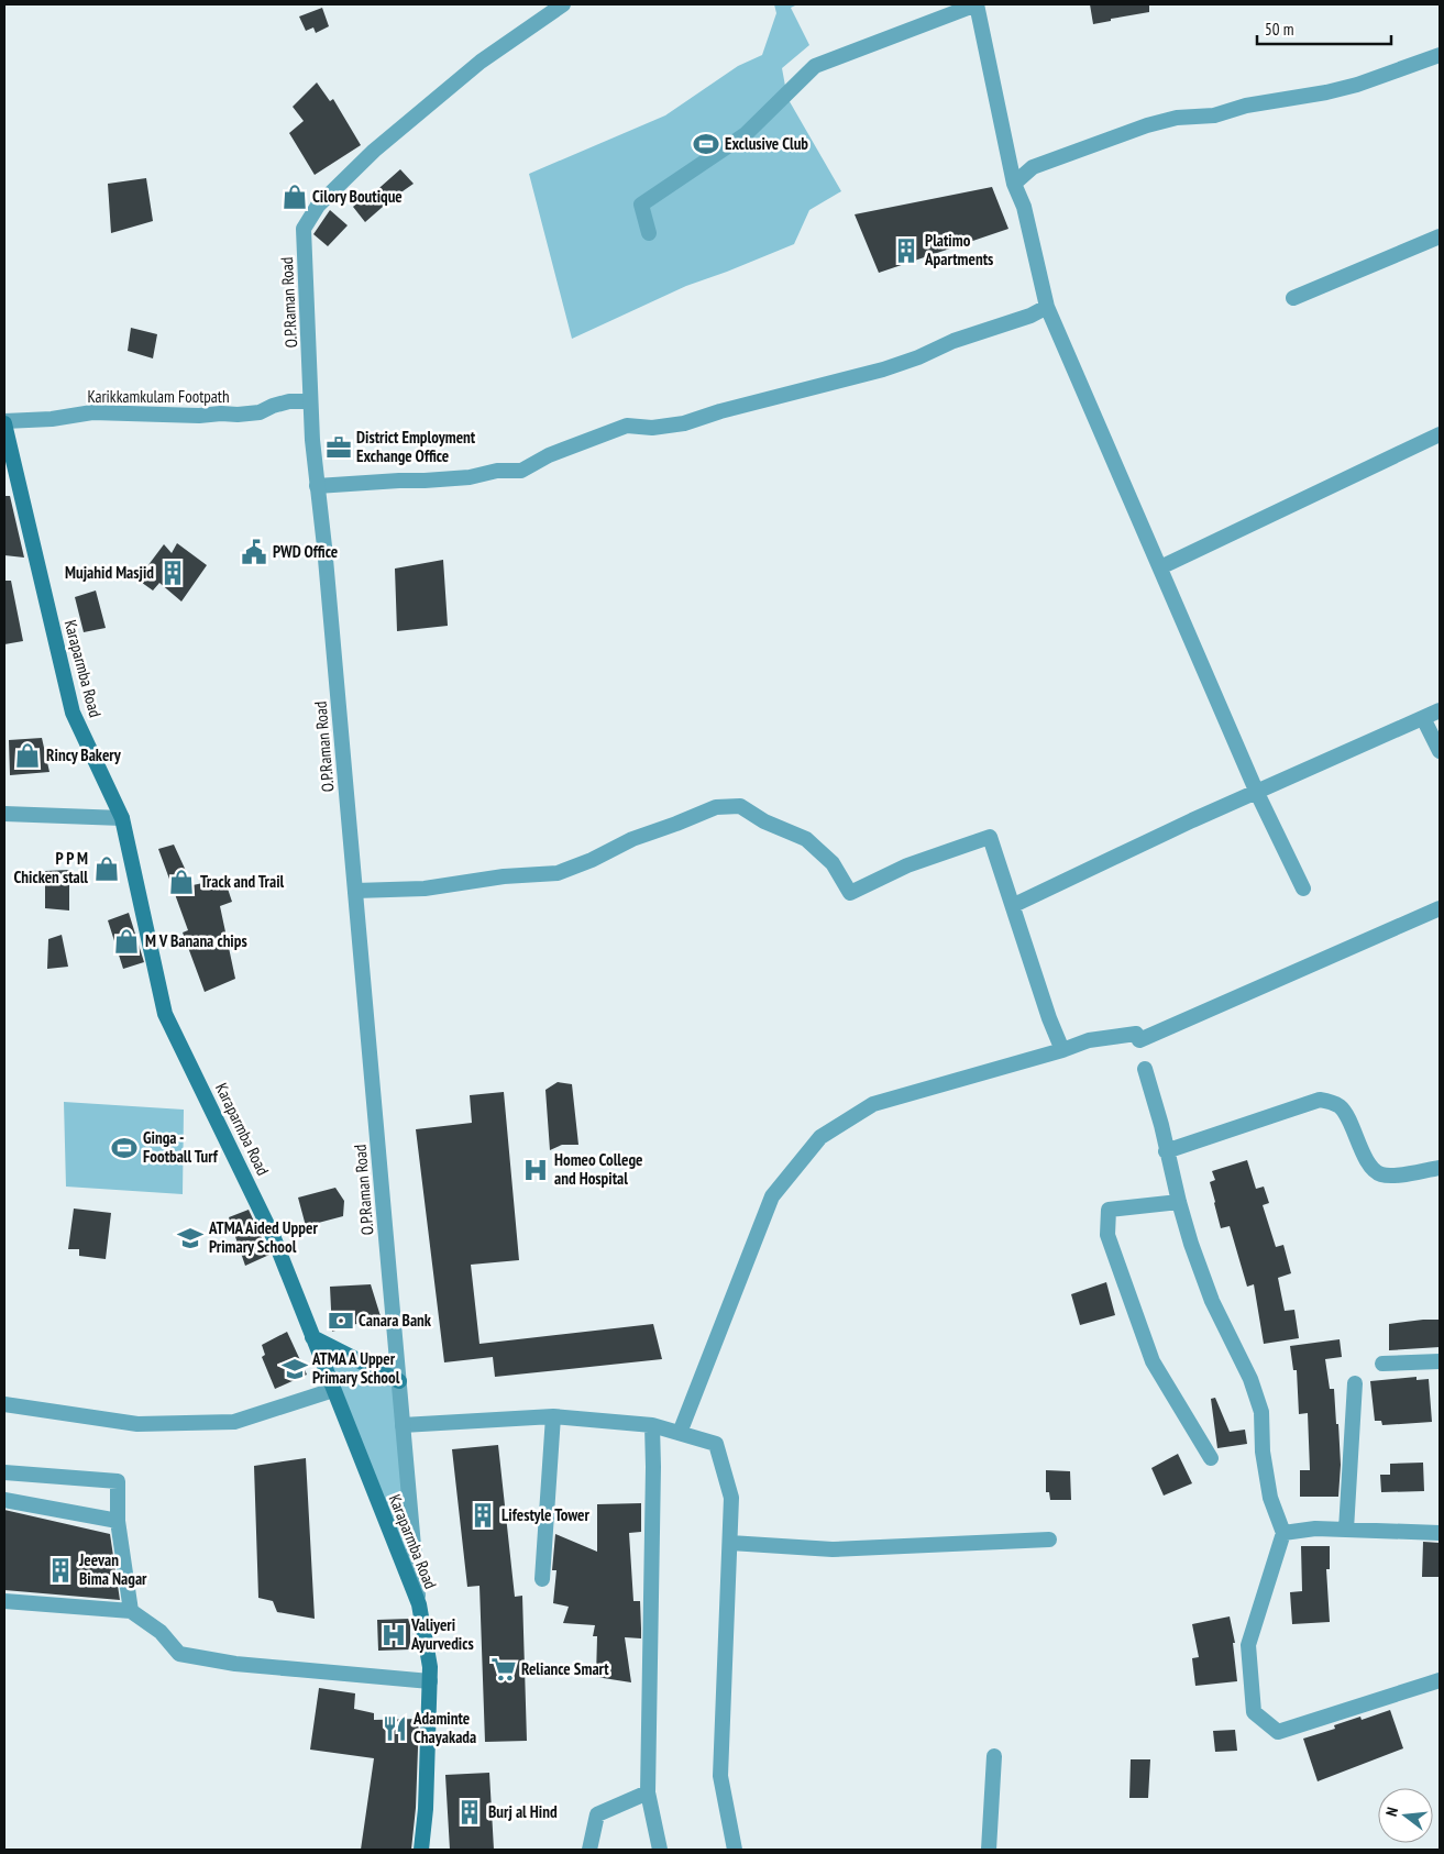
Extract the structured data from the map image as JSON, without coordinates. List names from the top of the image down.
{
  "streets": {
    "main road": ["Karaparmba Road"],
    "street": ["O.P.Raman Road", "Karikkamkulam Footpath"]
  },
  "crossings": [
    ["O.P.Raman Road", "Karikkamkulam Footpath"],
    ["O.P.Raman Road", "Karaparmba Road"],
    ["Karikkamkulam Footpath", "Karaparmba Road"]
  ],
  "places": {
    "sports": ["Exclusive Club", "Ginga - Football Turf"],
    "shop": [
      "Cilory Boutique",
      "Rincy Bakery",
      "P P M Chicken stall",
      "Track and Trail",
      "M V Banana chips"
    ],
    "building": [
      "Platimo Apartments",
      "Mujahid Masjid",
      "Lifestyle Tower",
      "Jeevan Bima Nagar",
      "Burj al Hind"
    ],
    "office": ["District Employment Exchange Office"],
    "public building": ["PWD Office"],
    "hospital": ["Homeo College and Hospital", "Valiyeri Ayurvedics"],
    "school or university": ["ATMA Aided Upper Primary School", "ATMA A Upper Primary School"],
    "bank": ["Canara Bank"],
    "supermarket": ["Reliance Smart"],
    "restaurant": ["Adaminte Chayakada"]
  },
  "scale_bar": "50 m",
  "north": "left"
}
